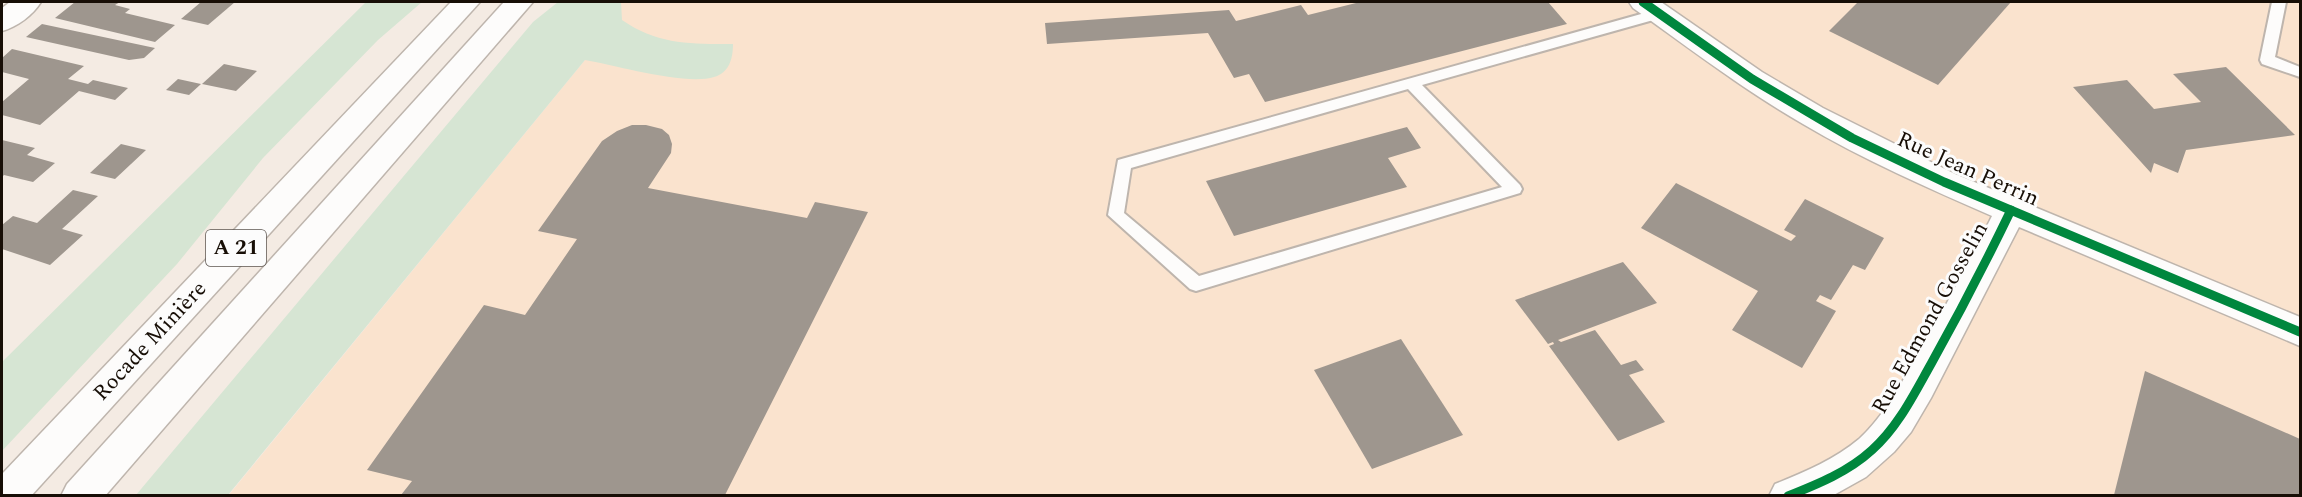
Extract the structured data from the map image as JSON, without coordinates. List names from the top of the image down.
{
  "streets": {
    "main road": [
      "Rue Jean Perrin",
      "A 21",
      "Rue Edmond Gosselin",
      "Rocade Minière"
    ]
  },
  "crossings": [
    ["Rue Jean Perrin", "Rue Edmond Gosselin"]
  ]
}
